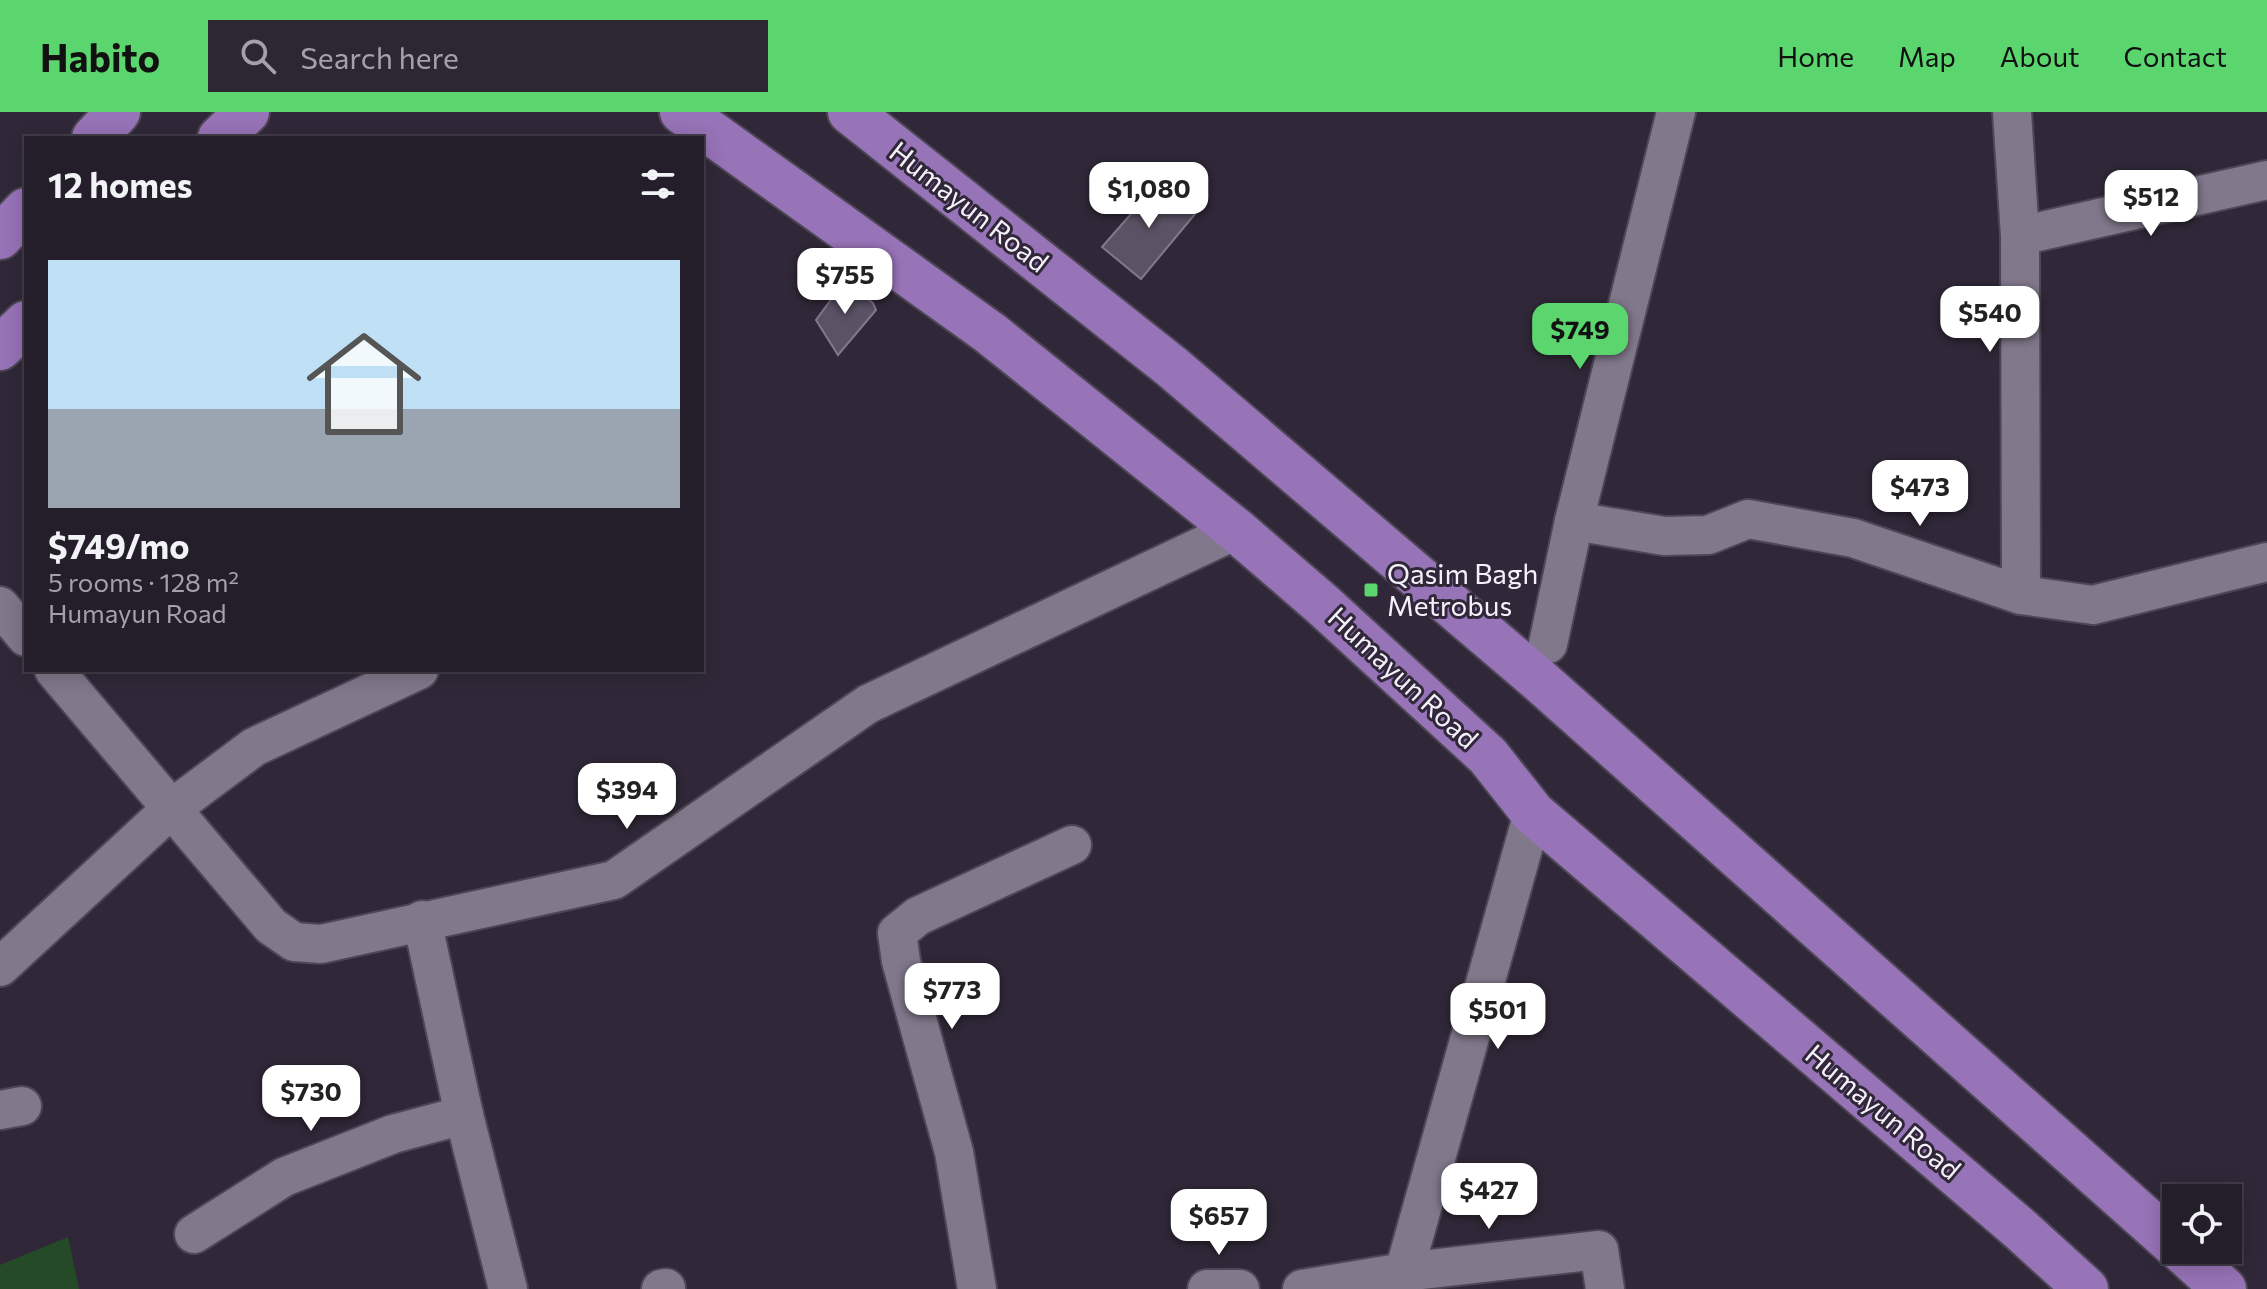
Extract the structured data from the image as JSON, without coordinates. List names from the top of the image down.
{
  "streets": {
    "main road": ["Humayun Road"]
  },
  "places": {
    "transit": ["Qasim Bagh Metrobus"]
  },
  "page": {
    "header": "Habito",
    "search": "Search here",
    "nav": [
      "Home",
      "Map",
      "About",
      "Contact"
    ],
    "heading": "12 homes",
    "price": [
      "$1,080",
      "$512",
      "$755",
      "$540",
      "$749",
      "$473",
      "$394",
      "$773",
      "$501",
      "$730",
      "$427",
      "$657"
    ],
    "list": [
      {
        "name": "$749/mo",
        "note": "5 rooms · 128 m² · Humayun Road"
      }
    ]
  }
}
